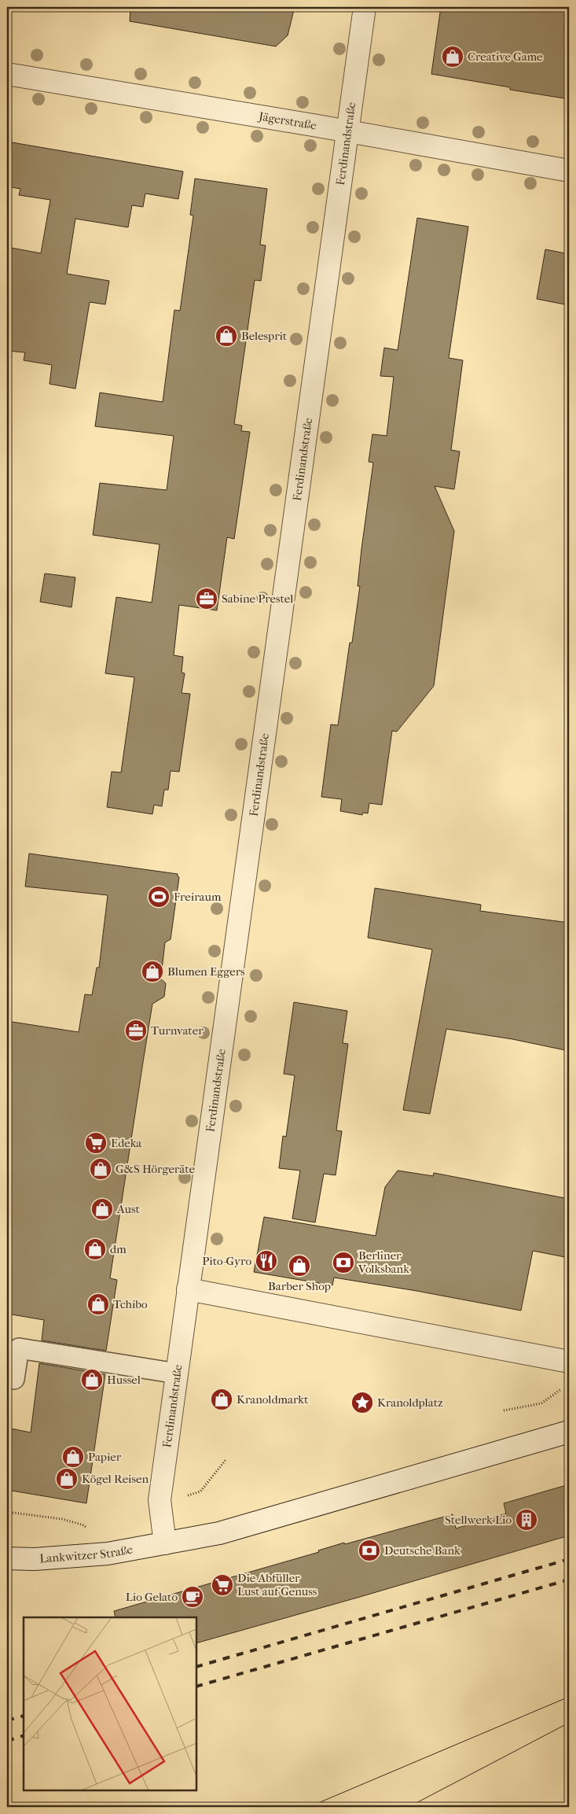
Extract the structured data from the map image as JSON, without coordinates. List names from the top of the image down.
{
  "streets": {
    "street": ["Jägerstraße", "Ferdinandstraße", "Lankwitzer Straße"]
  },
  "crossings": [
    ["Jägerstraße", "Ferdinandstraße"],
    ["Ferdinandstraße", "Lankwitzer Straße"]
  ],
  "places": {
    "shop": [
      "Creative Game",
      "Belesprit",
      "Blumen Eggers",
      "G&S Hörgeräte",
      "Aust",
      "dm",
      "Barber Shop",
      "Tchibo",
      "Hussel",
      "Kranoldmarkt",
      "Papier",
      "Kögel Reisen"
    ],
    "office": ["Sabine Prestel", "Turnvater"],
    "sports": ["Freiraum"],
    "supermarket": ["Edeka", "Die Abfüller Lust auf Genuss"],
    "restaurant": ["Pito-Gyro"],
    "bank": ["Berliner Volksbank", "Deutsche Bank"],
    "place": ["Kranoldplatz"],
    "building": ["Stellwerk Lio"],
    "cafe": ["Lio Gelato"]
  }
}
